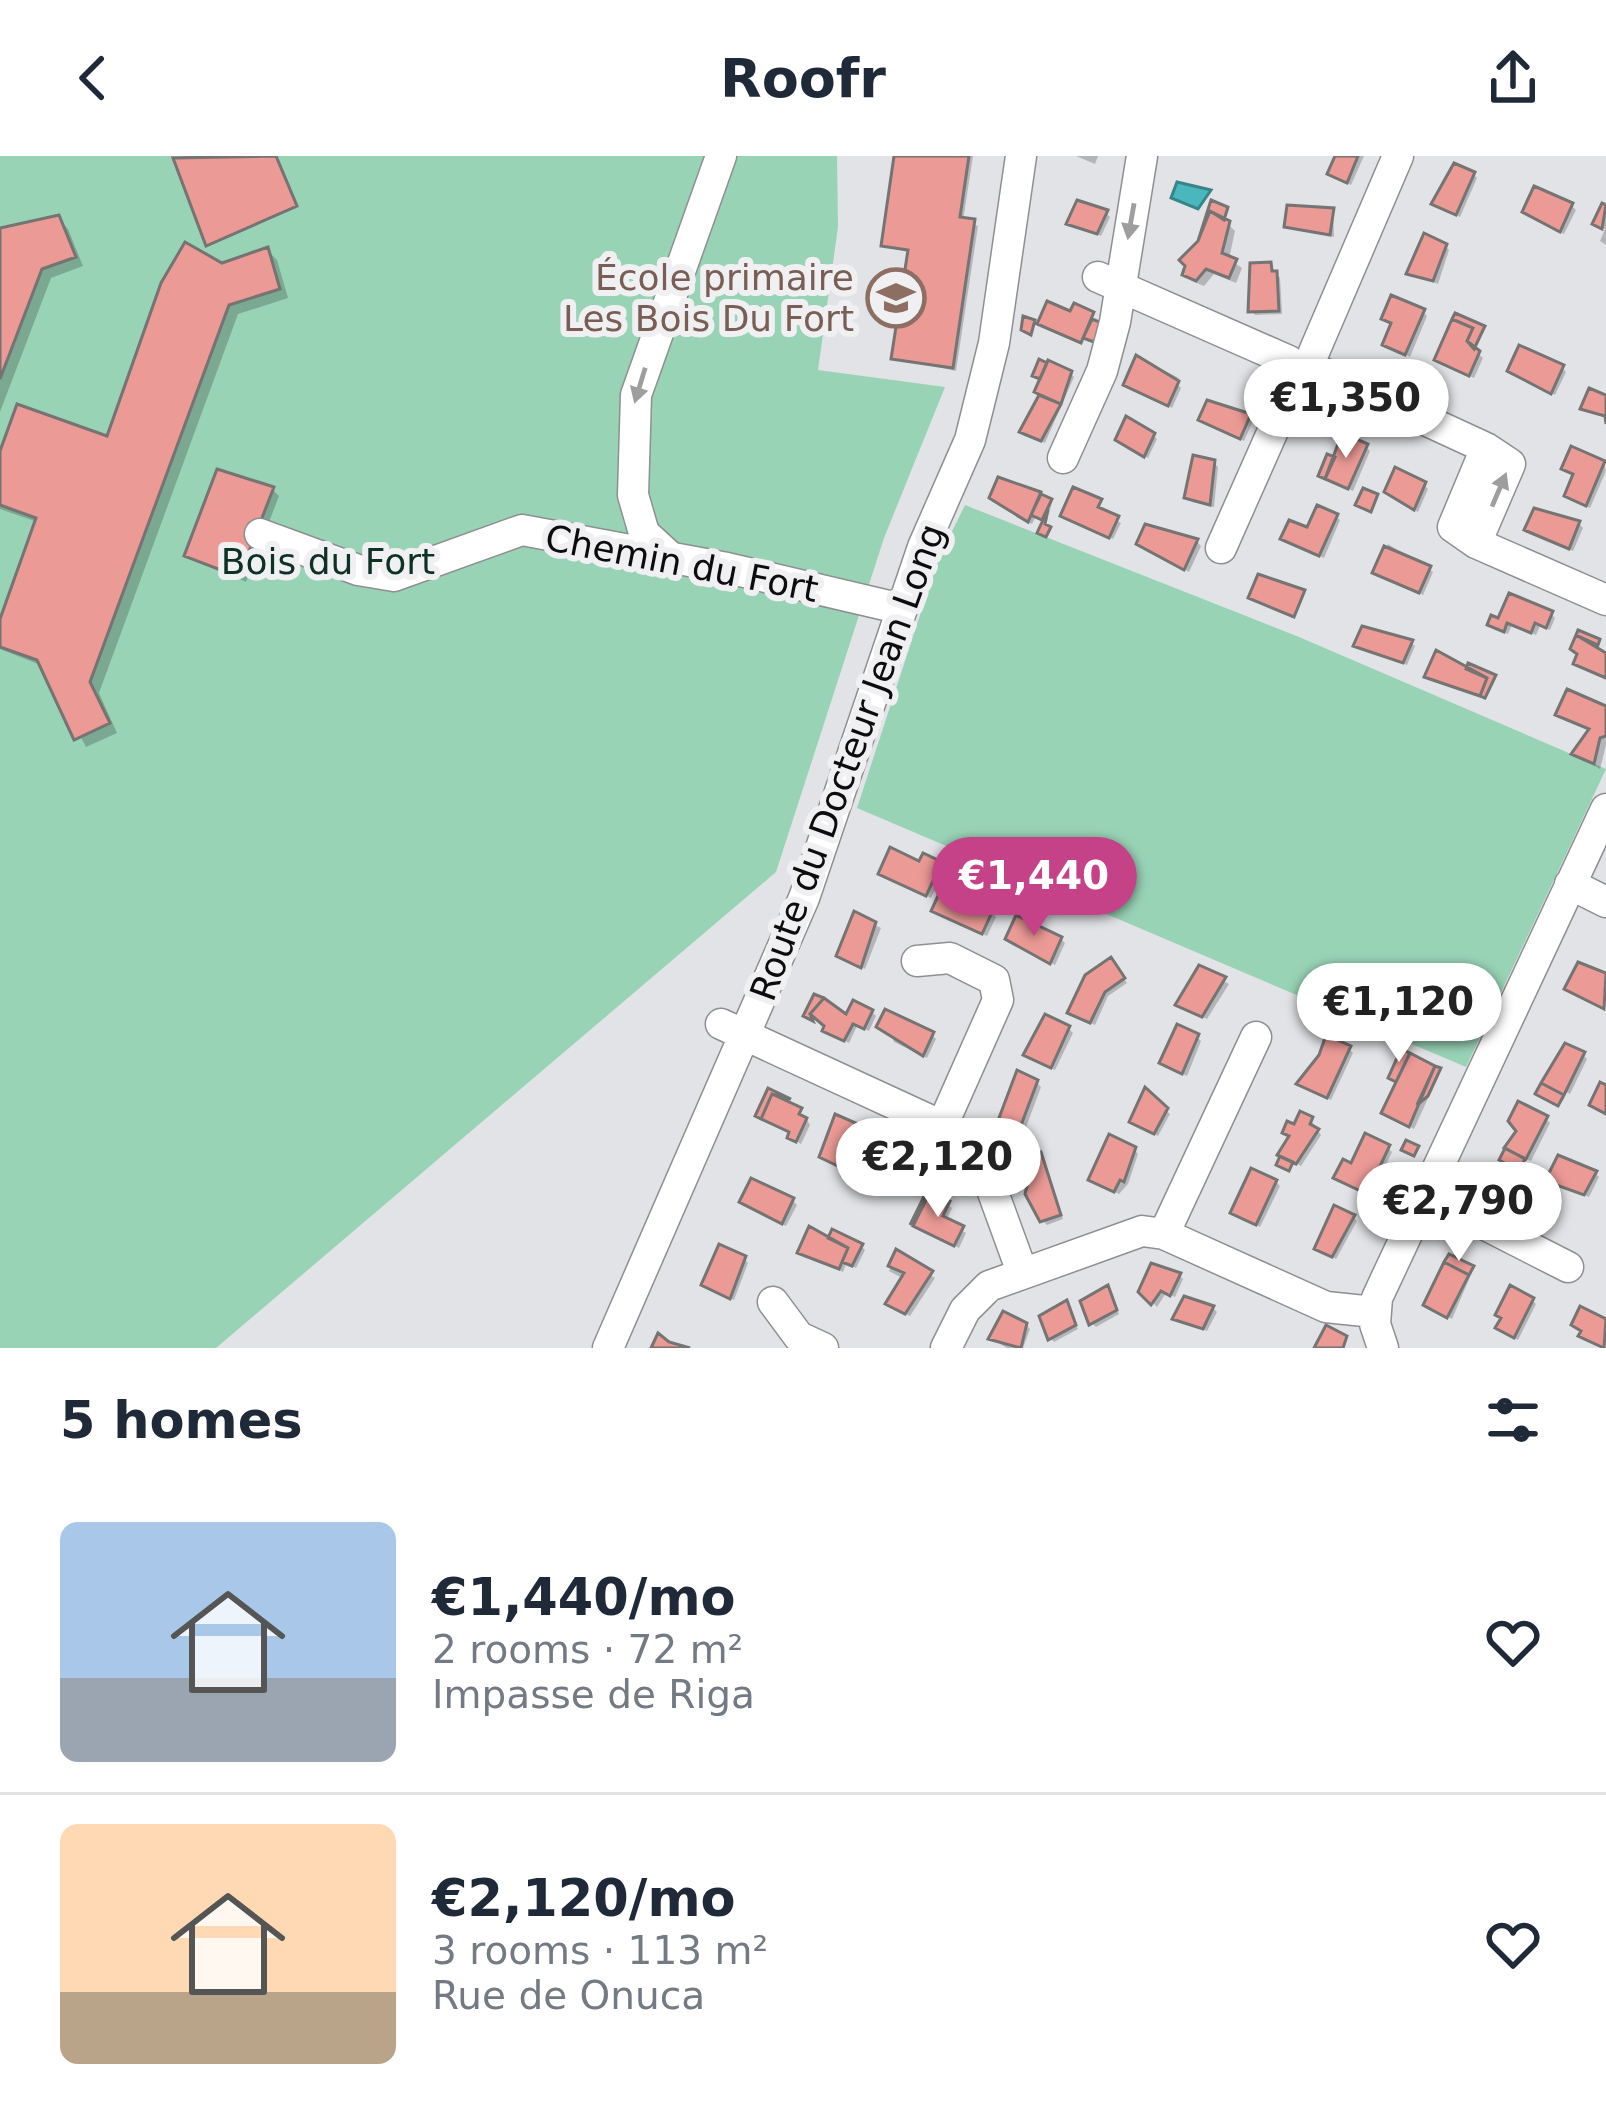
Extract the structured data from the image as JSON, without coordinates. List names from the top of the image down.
{
  "streets": {
    "street": ["Chemin du Fort", "Route du Docteur Jean Long"]
  },
  "crossings": [
    ["Chemin du Fort", "Route du Docteur Jean Long"]
  ],
  "parks": ["Bois du Fort"],
  "places": {
    "school or university": ["École primaire Les Bois Du Fort"]
  },
  "page": {
    "header": "Roofr",
    "price": [
      "€1,350",
      "€1,440",
      "€1,120",
      "€2,120",
      "€2,790"
    ],
    "heading": "5 homes",
    "list": [
      {
        "name": "€1,440/mo",
        "note": "2 rooms · 72 m² · Impasse de Riga"
      },
      {
        "name": "€2,120/mo",
        "note": "3 rooms · 113 m² · Rue de Onuca"
      }
    ]
  }
}
